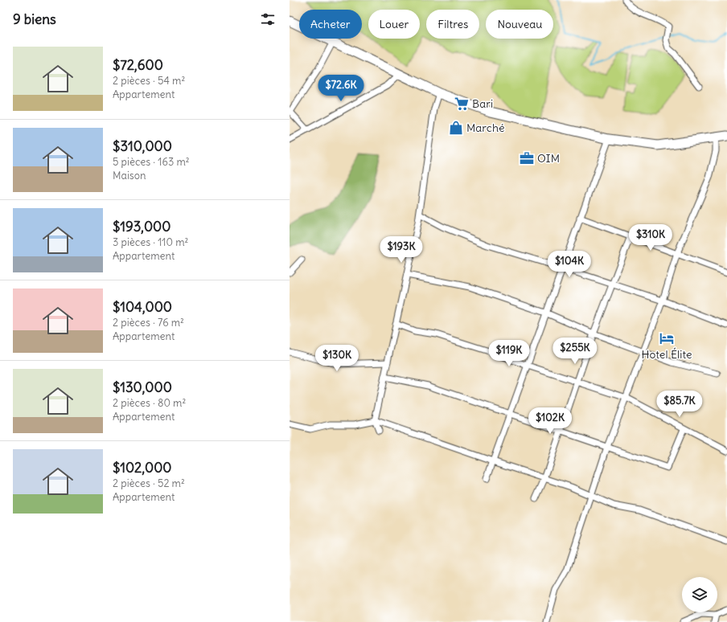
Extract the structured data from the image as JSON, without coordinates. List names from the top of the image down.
{
  "places": {
    "supermarket": ["Bari"],
    "shop": ["Marché"],
    "office": ["OIM"],
    "hotel": ["Hotel Élite"]
  },
  "page": {
    "heading": "9 biens",
    "chip": [
      "Acheter",
      "Louer",
      "Filtres",
      "Nouveau"
    ],
    "list": [
      {
        "name": "$72,600",
        "note": "2 pièces · 54 m² · Appartement"
      },
      {
        "name": "$310,000",
        "note": "5 pièces · 163 m² · Maison"
      },
      {
        "name": "$193,000",
        "note": "3 pièces · 110 m² · Appartement"
      },
      {
        "name": "$104,000",
        "note": "2 pièces · 76 m² · Appartement"
      },
      {
        "name": "$130,000",
        "note": "2 pièces · 80 m² · Appartement"
      },
      {
        "name": "$102,000",
        "note": "2 pièces · 52 m² · Appartement"
      }
    ],
    "price": [
      "$72.6K",
      "$310K",
      "$193K",
      "$104K",
      "$255K",
      "$119K",
      "$130K",
      "$85.7K",
      "$102K"
    ]
  }
}
